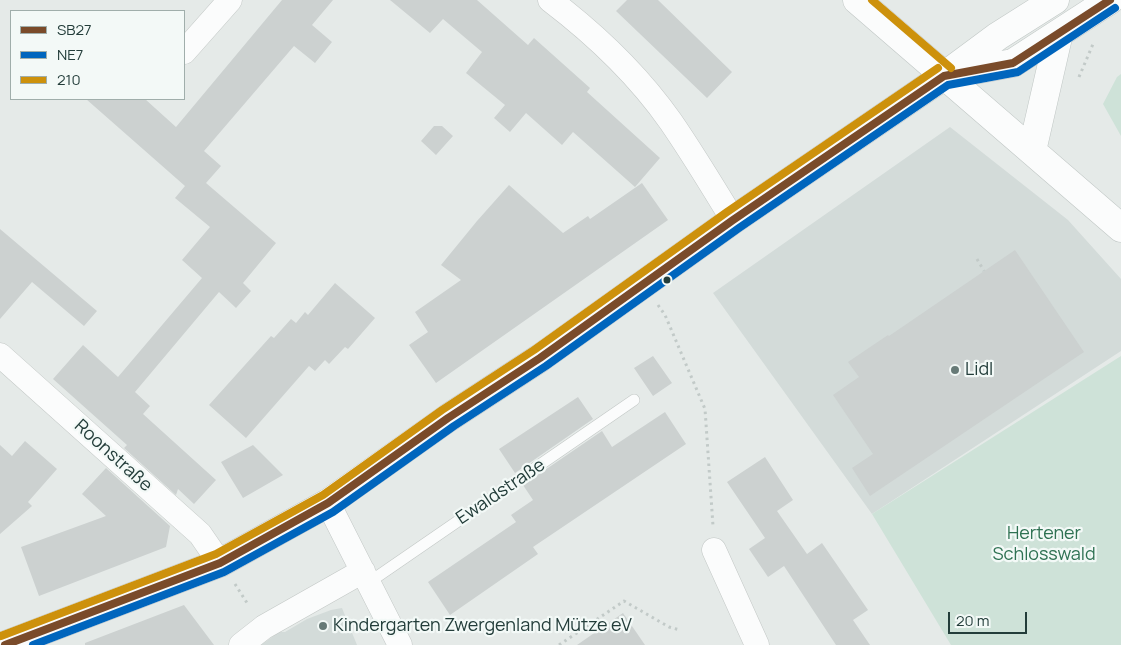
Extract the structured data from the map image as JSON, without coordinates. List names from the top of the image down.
{
  "streets": {
    "street": ["Roonstraße"],
    "lane": ["Ewaldstraße"]
  },
  "parks": ["Hertener Schlosswald"],
  "places": ["Lidl", "Kindergarten Zwergenland Mütze eV"],
  "lines": ["transit line SB27", "transit line 210", "transit line NE7"],
  "legend": ["SB27", "NE7", "210"],
  "scale_bar": "20 m"
}
